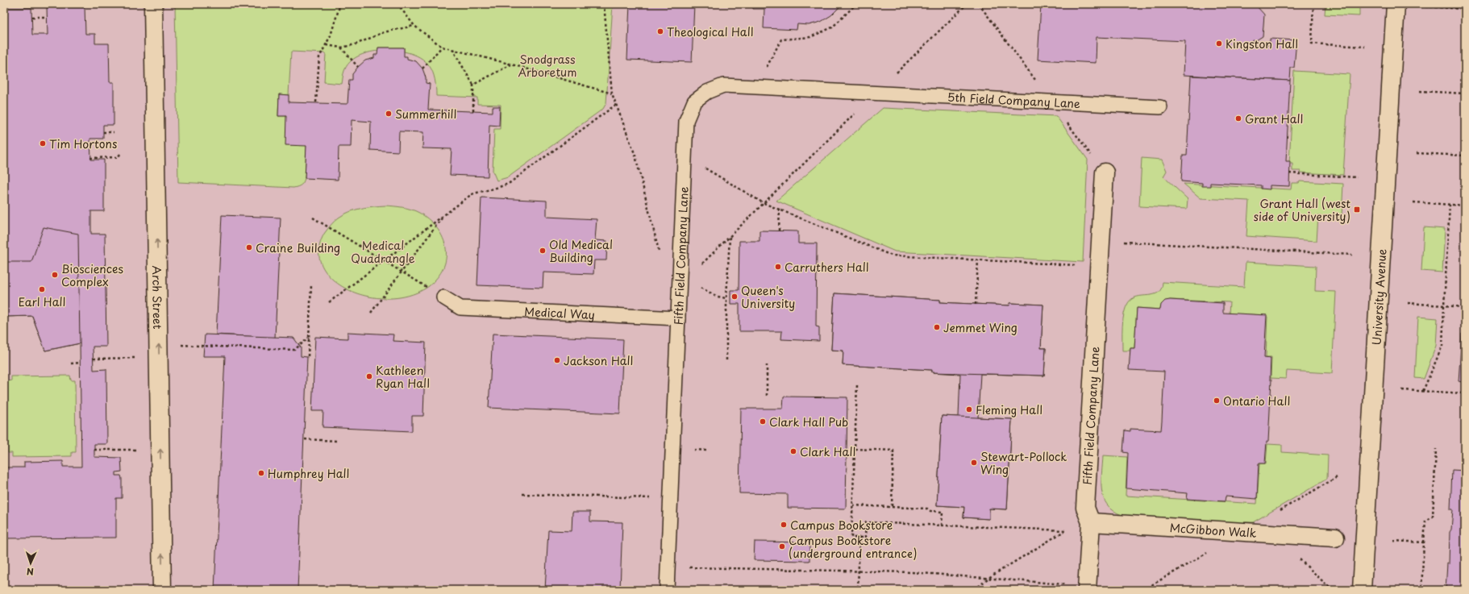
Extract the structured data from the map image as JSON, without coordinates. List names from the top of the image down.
{
  "streets": {
    "street": [
      "Fifth Field Company Lane",
      "University Avenue",
      "Arch Street",
      "McGibbon Walk"
    ],
    "lane": ["5th Field Company Lane", "Medical Way"]
  },
  "crossings": [
    ["5th Field Company Lane", "Fifth Field Company Lane"],
    ["Fifth Field Company Lane", "Medical Way"],
    ["Fifth Field Company Lane", "McGibbon Walk"]
  ],
  "one_way": ["Arch Street"],
  "parks": ["Snodgrass Arboretum", "Medical Quadrangle"],
  "places": {
    "other": [
      "Theological Hall",
      "Kingston Hall",
      "Summerhill",
      "Grant Hall",
      "Tim Hortons",
      "Craine Building",
      "Old Medical Building",
      "Carruthers Hall",
      "Biosciences Complex",
      "Earl Hall",
      "Queen's University",
      "Jemmet Wing",
      "Jackson Hall",
      "Kathleen Ryan Hall",
      "Ontario Hall",
      "Fleming Hall",
      "Clark Hall Pub",
      "Clark Hall",
      "Stewart-Pollock Wing",
      "Humphrey Hall",
      "Campus Bookstore",
      "Campus Bookstore (underground entrance)"
    ],
    "transit": ["Grant Hall (west side of University)"]
  },
  "north": "bottom"
}
